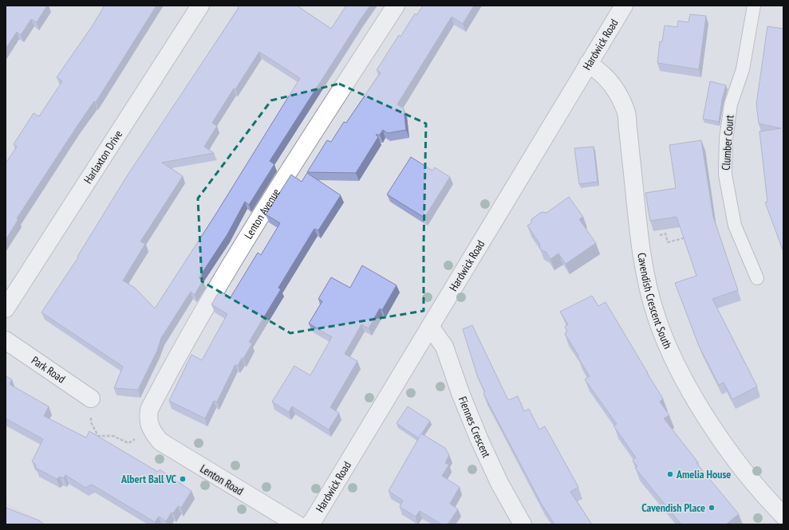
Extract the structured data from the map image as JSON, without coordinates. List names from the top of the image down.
{
  "streets": {
    "street": [
      "Hardwick Road",
      "Harlaxton Drive",
      "Lenton Avenue",
      "Cavendish Crescent South",
      "Park Road",
      "Fiennes Crescent",
      "Lenton Road"
    ],
    "lane": ["Clumber Court"]
  },
  "crossings": [
    ["Hardwick Road", "Cavendish Crescent South"],
    ["Hardwick Road", "Fiennes Crescent"],
    ["Lenton Avenue", "Lenton Road"]
  ],
  "places": ["Amelia House", "Albert Ball VC", "Cavendish Place"]
}
